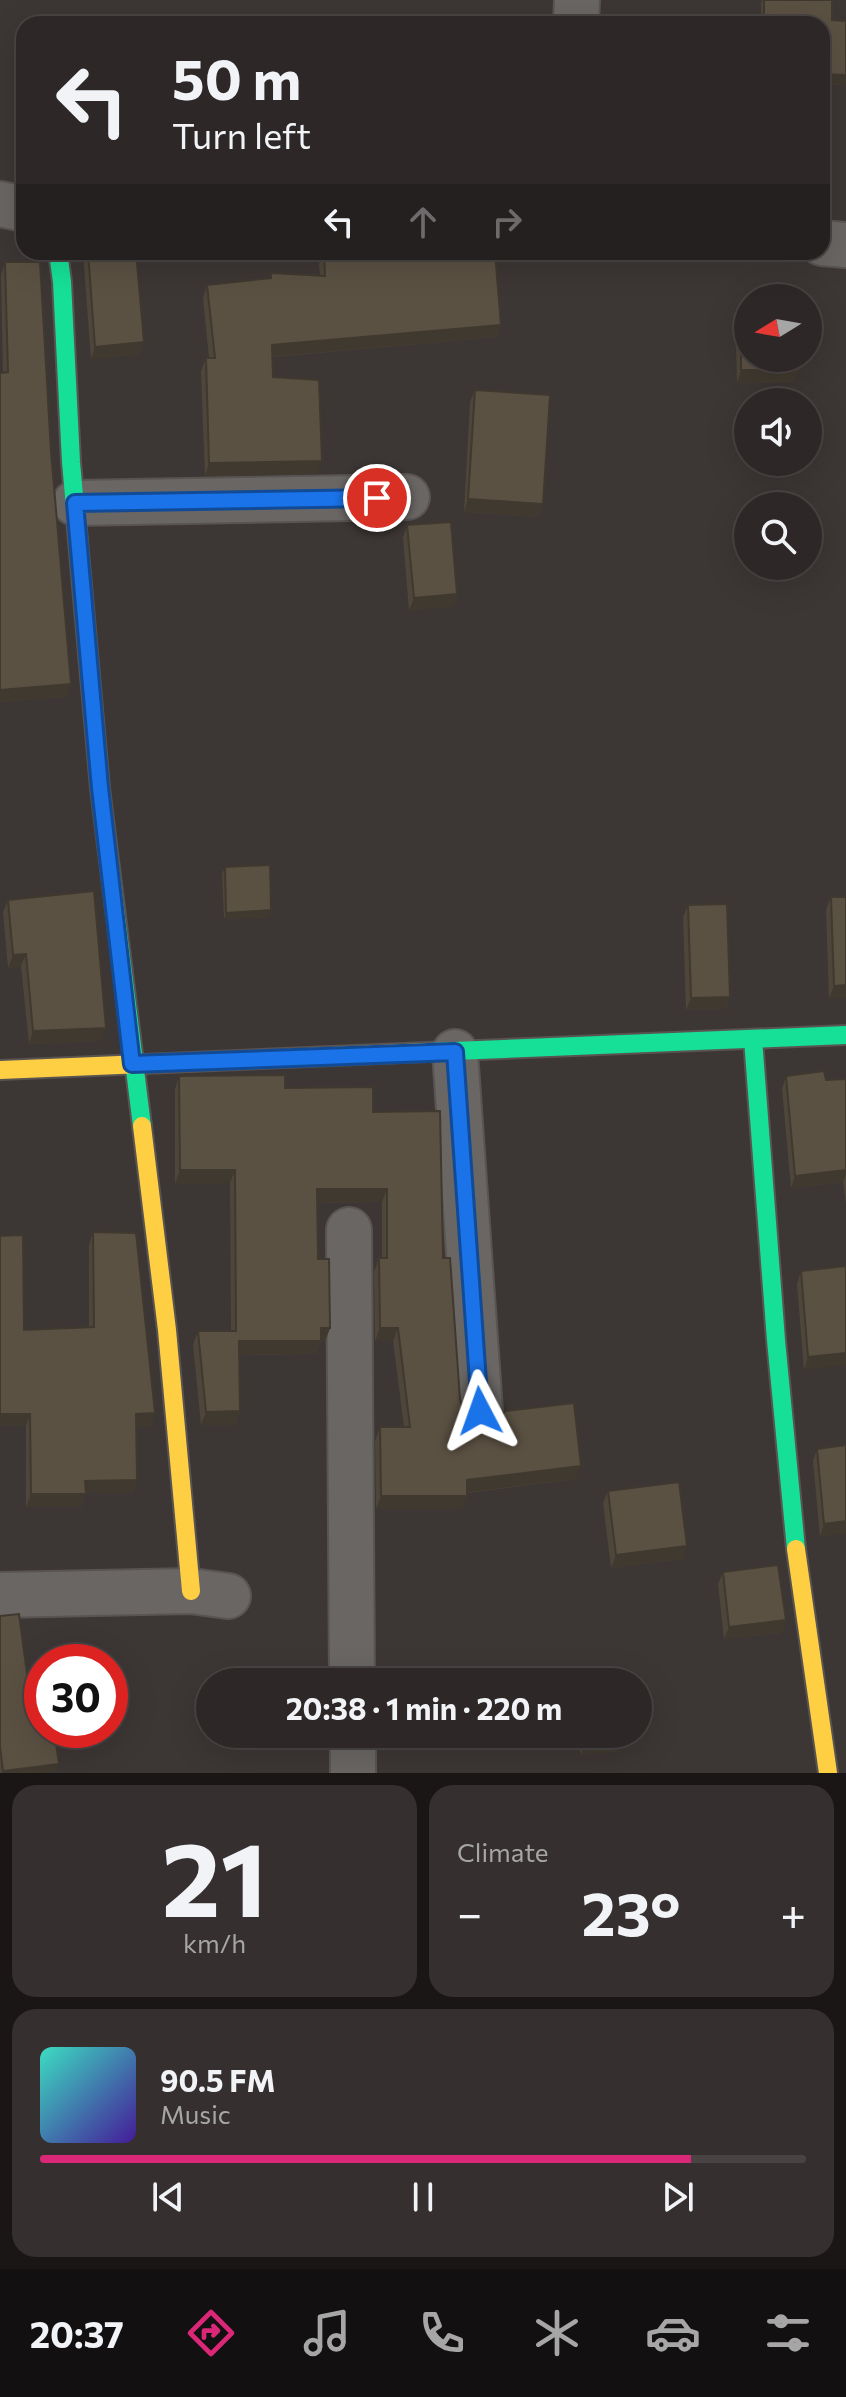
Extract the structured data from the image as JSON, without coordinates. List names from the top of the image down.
{
  "north": "left",
  "page": {
    "turn": ["50 m", "Turn left"],
    "limit": "30",
    "trip": "20:38 · 1 min · 220 m",
    "tile": [
      ["21", "km/h"],
      "Climate"
    ],
    "heat": ["−", "23°", "+"],
    "song": ["90.5 FM", "Music"],
    "tabs": "20:37"
  }
}
